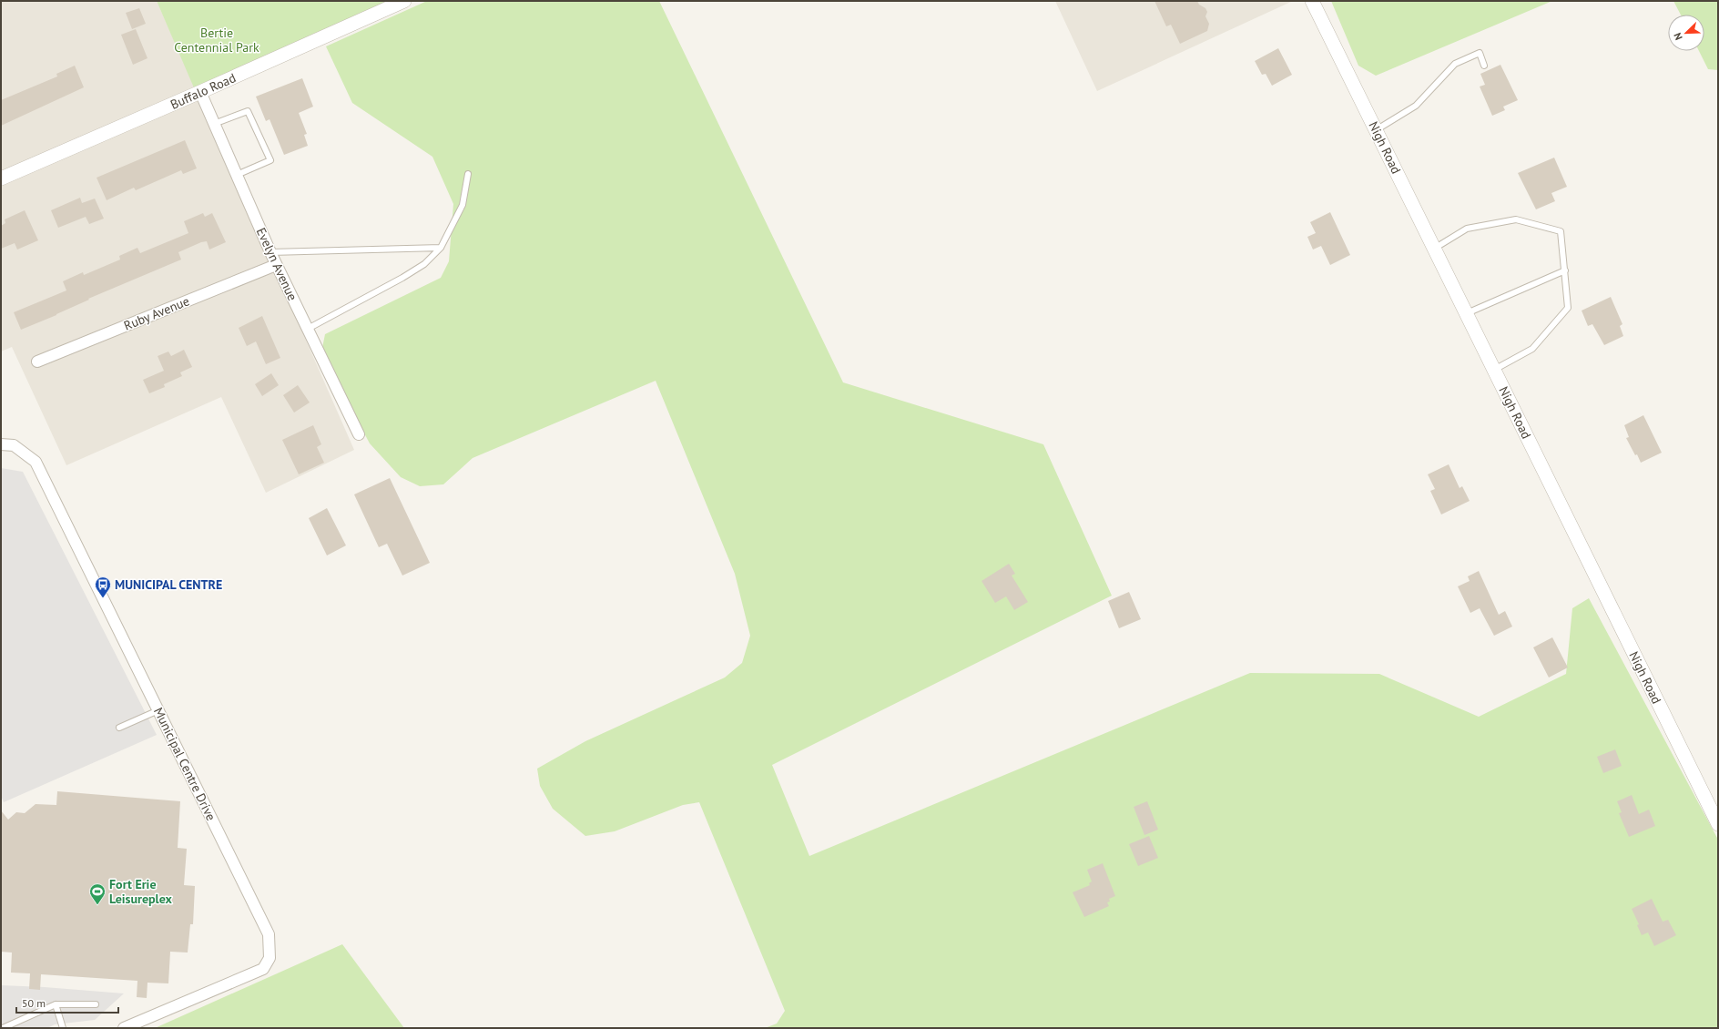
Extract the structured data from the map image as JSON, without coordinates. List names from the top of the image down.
{
  "streets": {
    "street": [
      "Buffalo Road",
      "Nigh Road",
      "Evelyn Avenue",
      "Ruby Avenue",
      "Municipal Centre Drive"
    ]
  },
  "crossings": [
    ["Buffalo Road", "Evelyn Avenue"],
    ["Evelyn Avenue", "Ruby Avenue"]
  ],
  "parks": ["Bertie Centennial Park"],
  "places": {
    "bus stop": ["MUNICIPAL CENTRE"],
    "sports": ["Fort Erie Leisureplex"]
  },
  "scale_bar": "50 m",
  "north": "bottom left"
}
